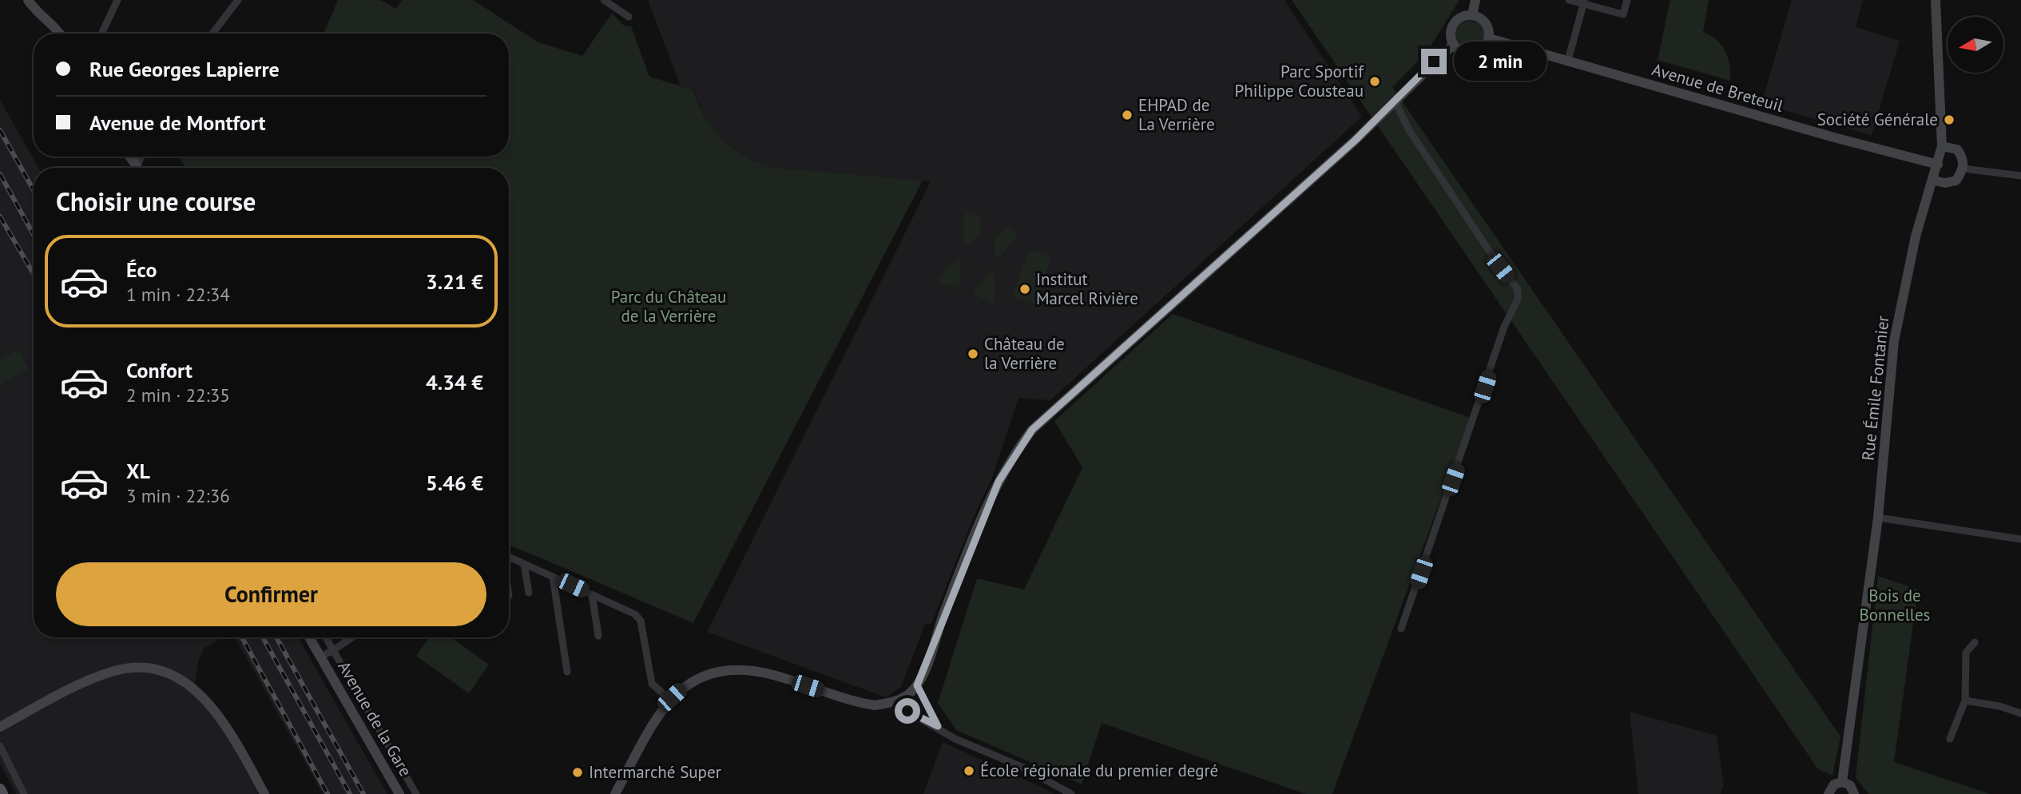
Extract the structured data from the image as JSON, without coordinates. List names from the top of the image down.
{
  "streets": {
    "street": ["Avenue de Breteuil", "Rue Émile Fontanier", "Avenue de la Gare"]
  },
  "crossings": [
    ["Avenue de Breteuil", "Rue Émile Fontanier"]
  ],
  "parks": ["Parc du Château de la Verrière", "Bois de Bonnelles"],
  "places": [
    "Parc Sportif Philippe Cousteau",
    "EHPAD de La Verrière",
    "Société Générale",
    "Institut Marcel Rivière",
    "Château de la Verrière",
    "École régionale du premier degré",
    "Intermarché Super"
  ],
  "north": "left",
  "page": {
    "banner": ["Rue Georges Lapierre", "Avenue de Montfort"],
    "bubble": "2 min",
    "heading": "Choisir une course",
    "list": [
      {
        "name": "Éco",
        "note": "1 min · 22:34",
        "value": "3.21 €"
      },
      {
        "name": "Confort",
        "note": "2 min · 22:35",
        "value": "4.34 €"
      },
      {
        "name": "XL",
        "note": "3 min · 22:36",
        "value": "5.46 €"
      }
    ],
    "buttons": "Confirmer"
  }
}
